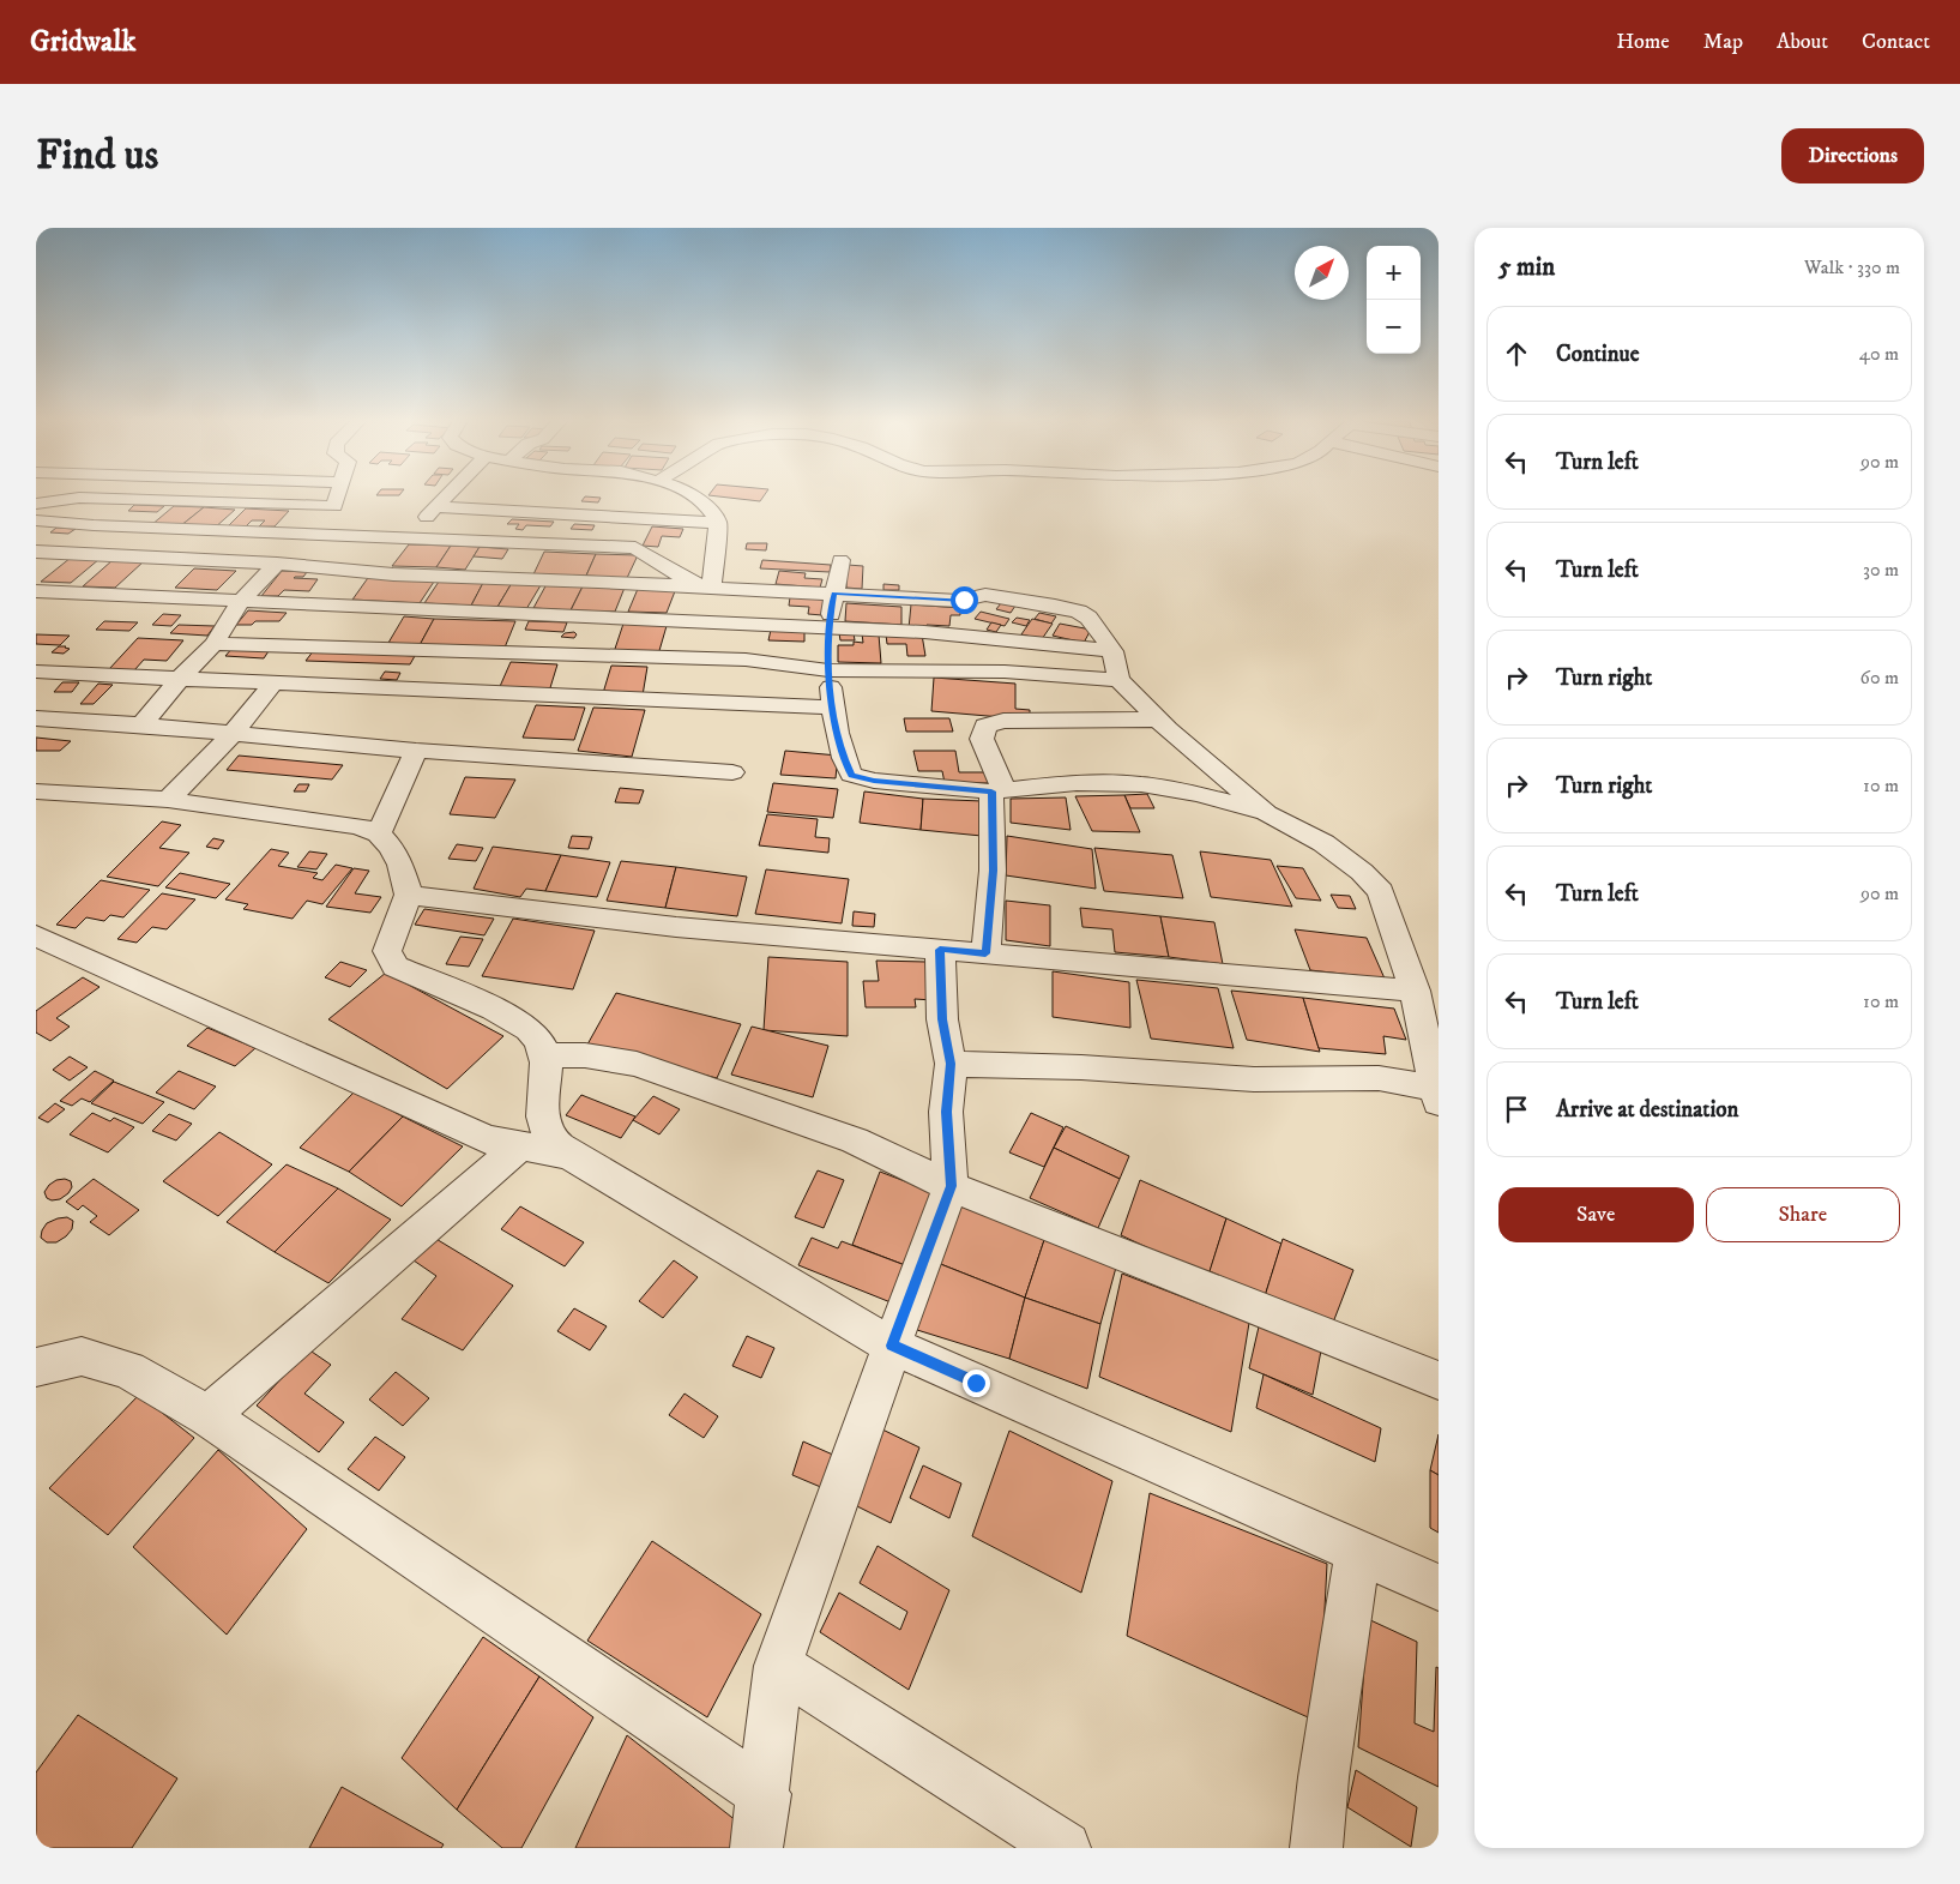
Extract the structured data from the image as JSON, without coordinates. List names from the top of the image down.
{
  "north": "top right",
  "page": {
    "header": "Gridwalk",
    "nav": [
      "Home",
      "Map",
      "About",
      "Contact"
    ],
    "buttons": [
      "Directions",
      ["Save", "Share"]
    ],
    "title": "Find us",
    "heading": ["5 min", "Walk · 330 m"],
    "map_buttons": ["+", "−"],
    "list": [
      ["Continue", "40 m"],
      ["Turn left", "90 m"],
      ["Turn left", "30 m"],
      ["Turn right", "60 m"],
      ["Turn right", "10 m"],
      ["Turn left", "90 m"],
      ["Turn left", "10 m"],
      "Arrive at destination"
    ]
  }
}
